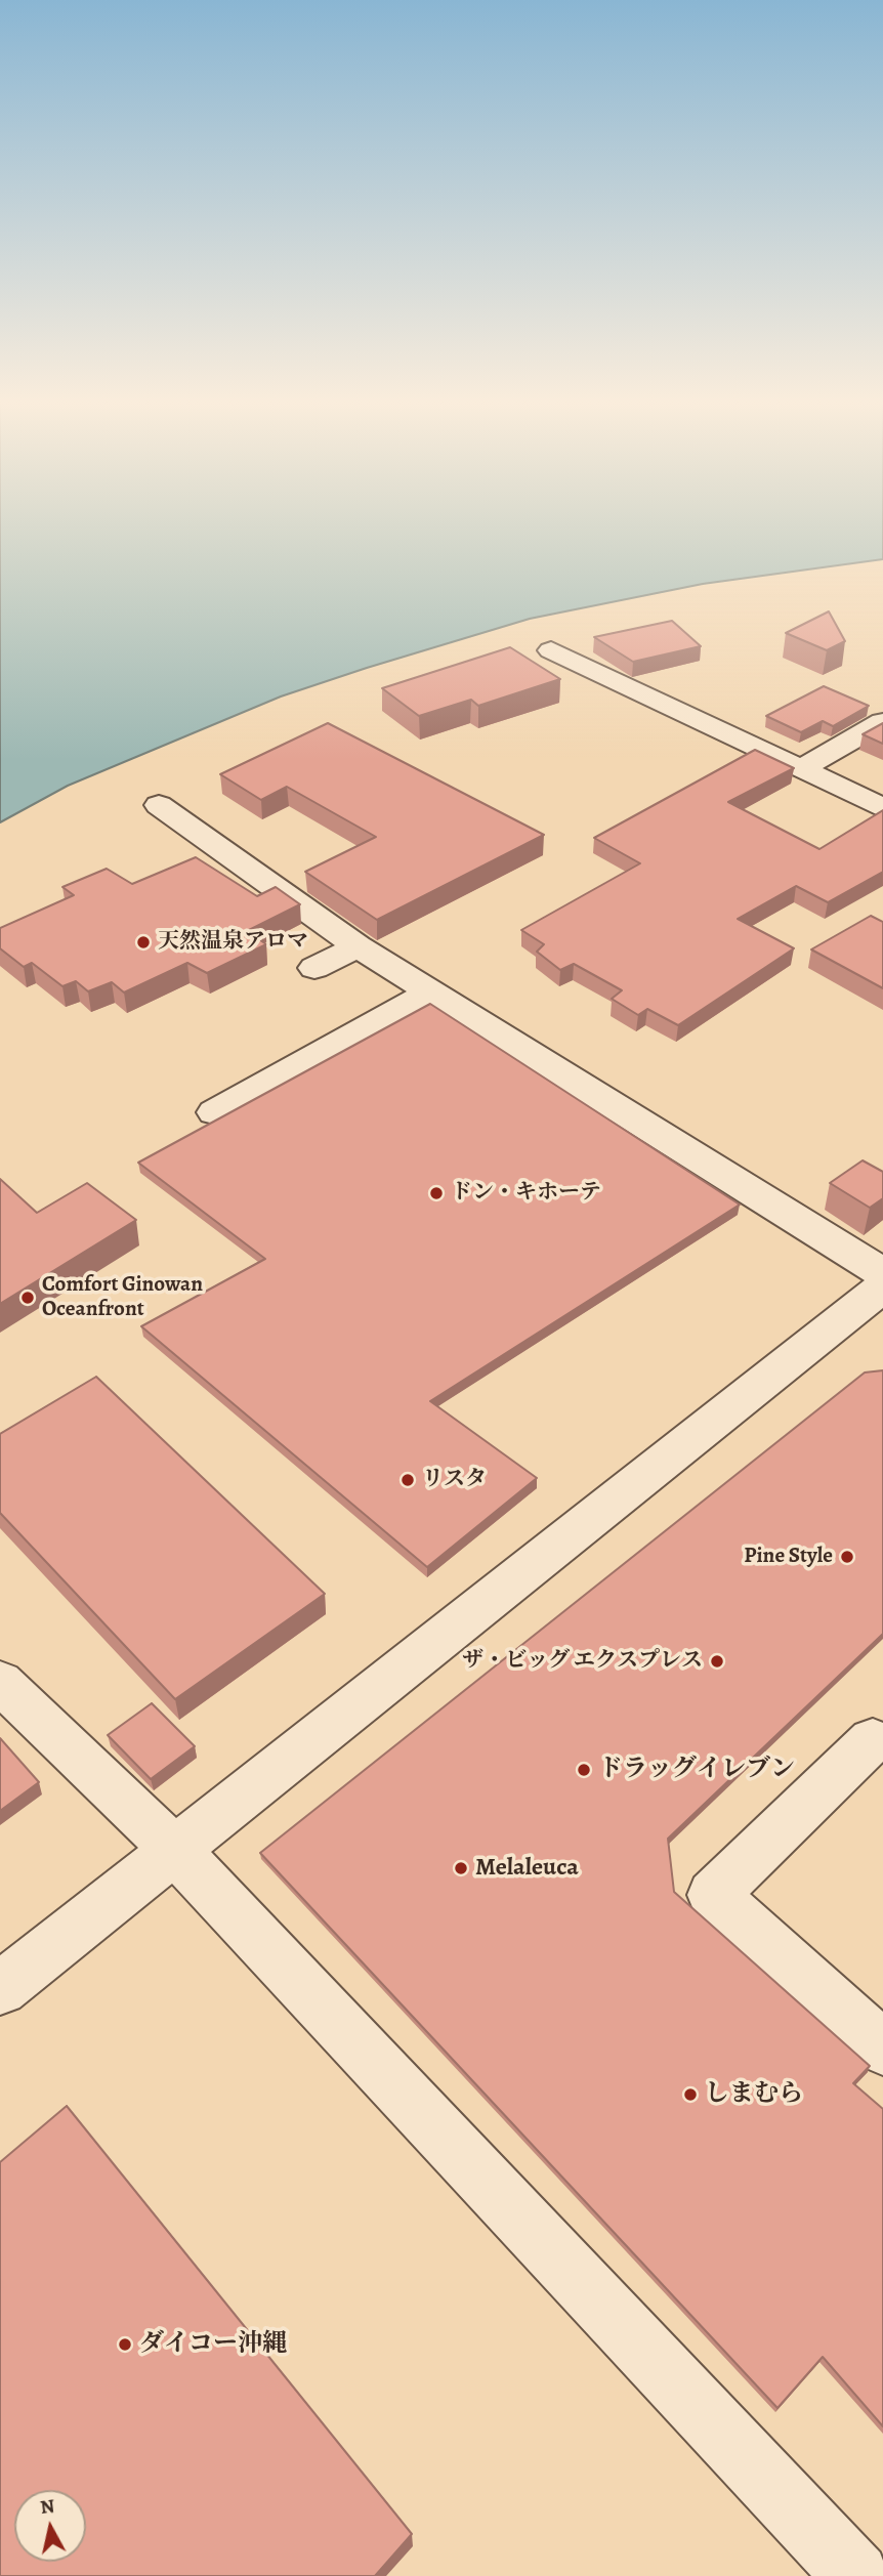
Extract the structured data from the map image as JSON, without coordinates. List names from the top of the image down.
{
  "places": [
    "天然温泉アロマ",
    "ドン・キホーテ",
    "Comfort Ginowan Oceanfront",
    "リスタ",
    "Pine Style",
    "ザ・ビッグ エクスプレス",
    "ドラッグイレブン",
    "Melaleuca",
    "しまむら",
    "ダイコー沖縄"
  ],
  "north": "top"
}
